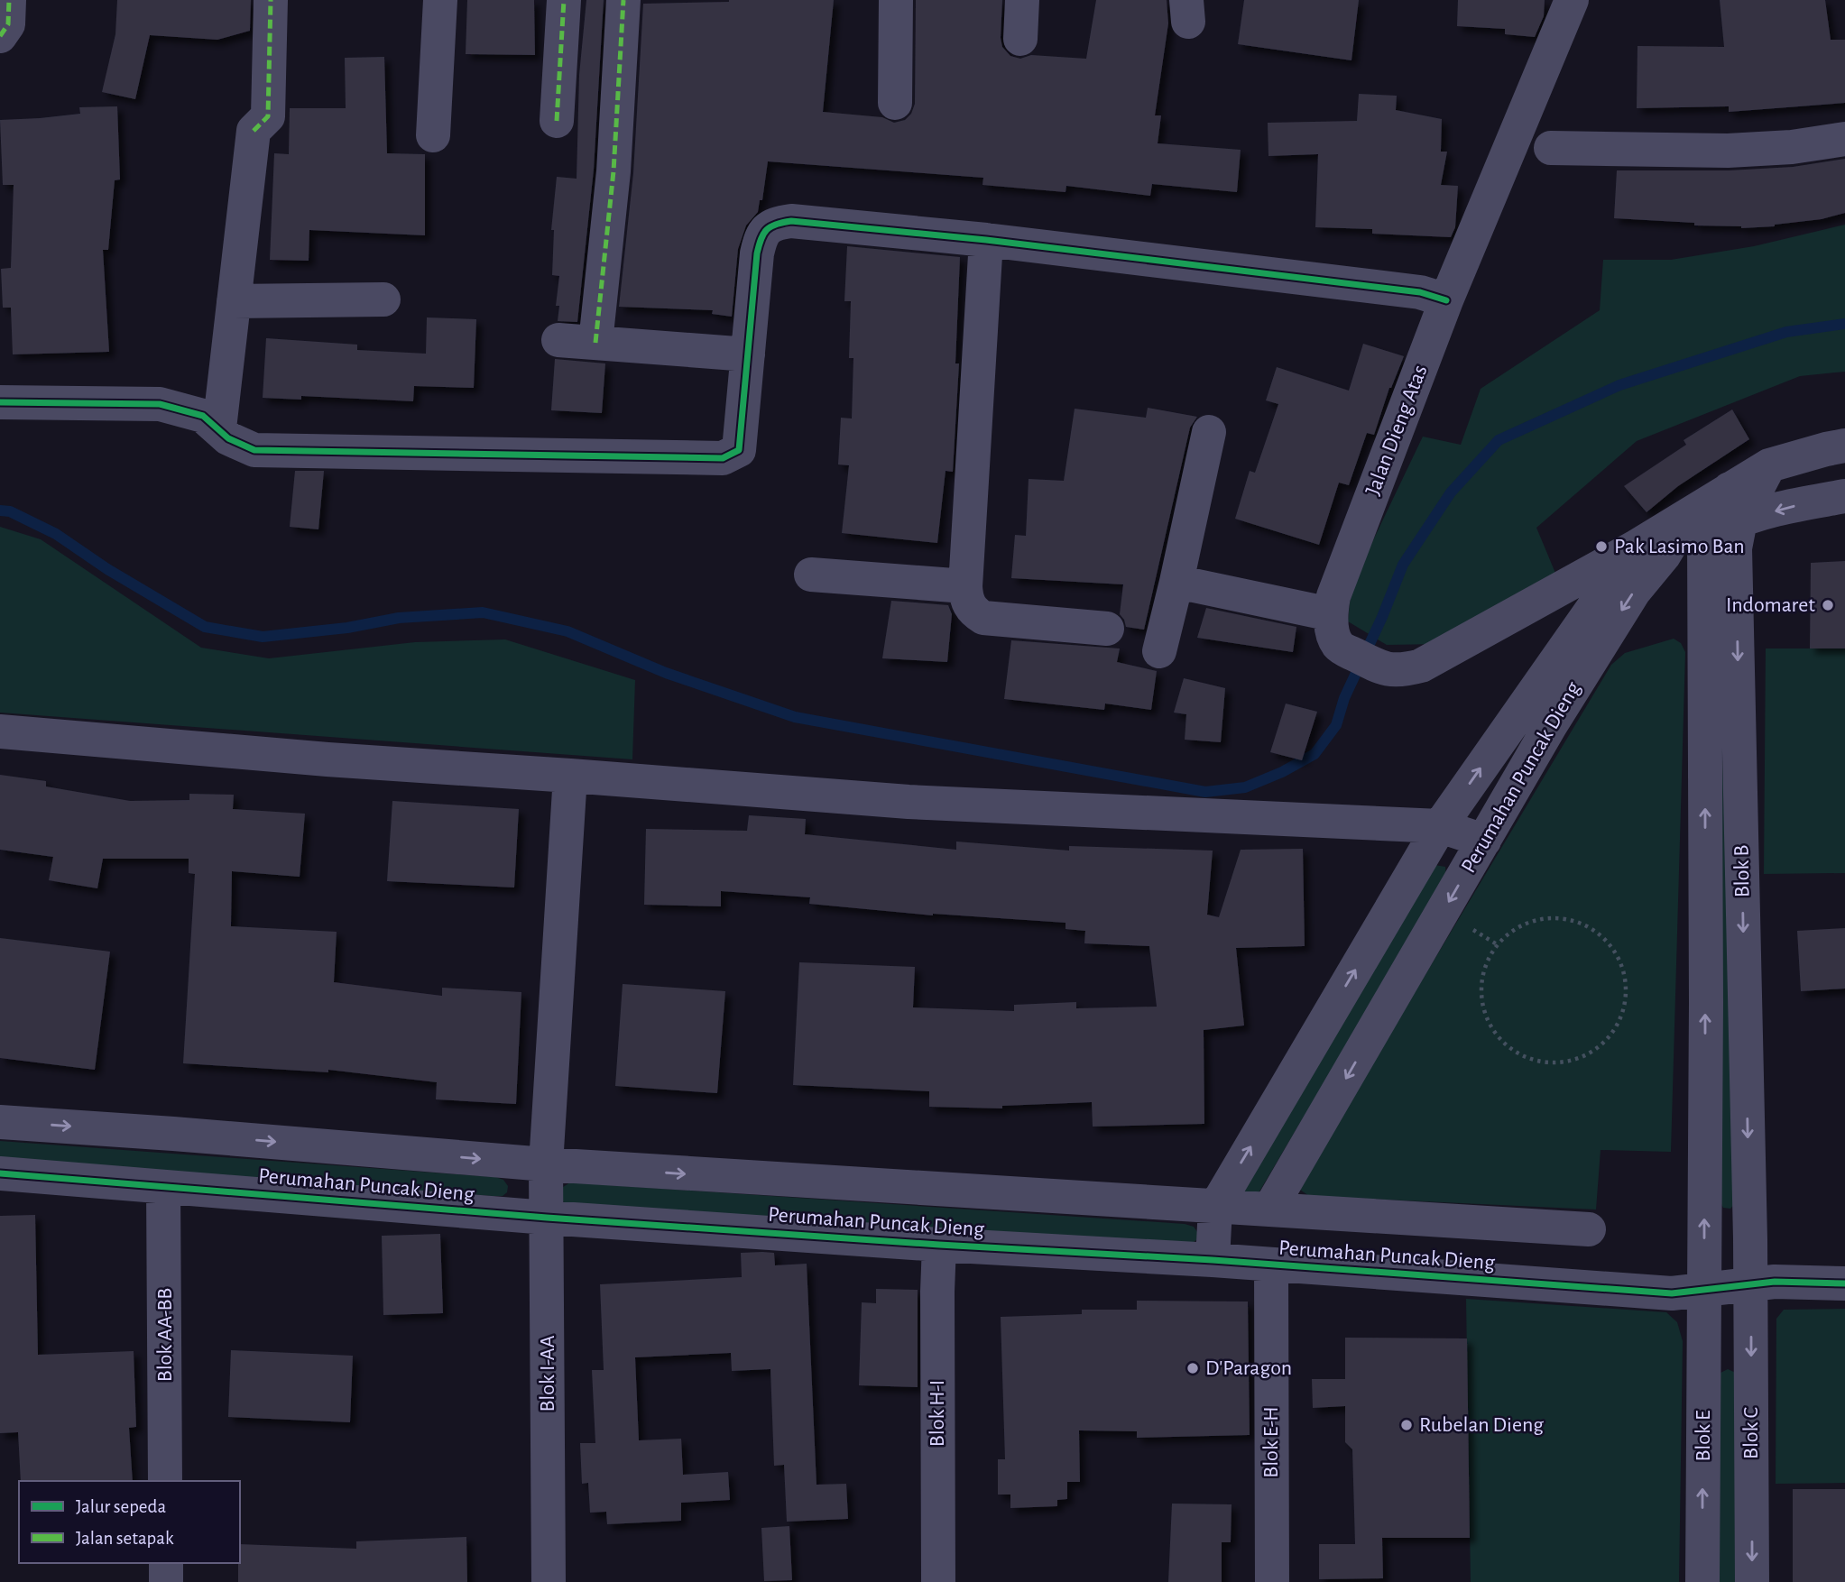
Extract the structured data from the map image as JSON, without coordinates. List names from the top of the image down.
{
  "streets": {
    "street": [
      "Jalan Dieng Atas",
      "Perumahan Puncak Dieng",
      "Blok B",
      "Blok AA-BB",
      "Blok I-AA",
      "Blok H-I",
      "Blok C",
      "Blok E",
      "Blok E-H"
    ]
  },
  "crossings": [
    ["Perumahan Puncak Dieng", "Blok B"],
    ["Perumahan Puncak Dieng", "Blok AA-BB"],
    ["Perumahan Puncak Dieng", "Blok I-AA"],
    ["Perumahan Puncak Dieng", "Blok H-I"],
    ["Perumahan Puncak Dieng", "Blok C"],
    ["Perumahan Puncak Dieng", "Blok E"],
    ["Perumahan Puncak Dieng", "Blok E-H"],
    ["Blok B", "Blok C"]
  ],
  "one_way": ["Blok B", "Blok C", "Blok E"],
  "places": [
    "Pak Lasimo Ban",
    "Indomaret",
    "D'Paragon",
    "Rubelan Dieng"
  ],
  "legend": ["Jalur sepeda", "Jalan setapak"]
}
